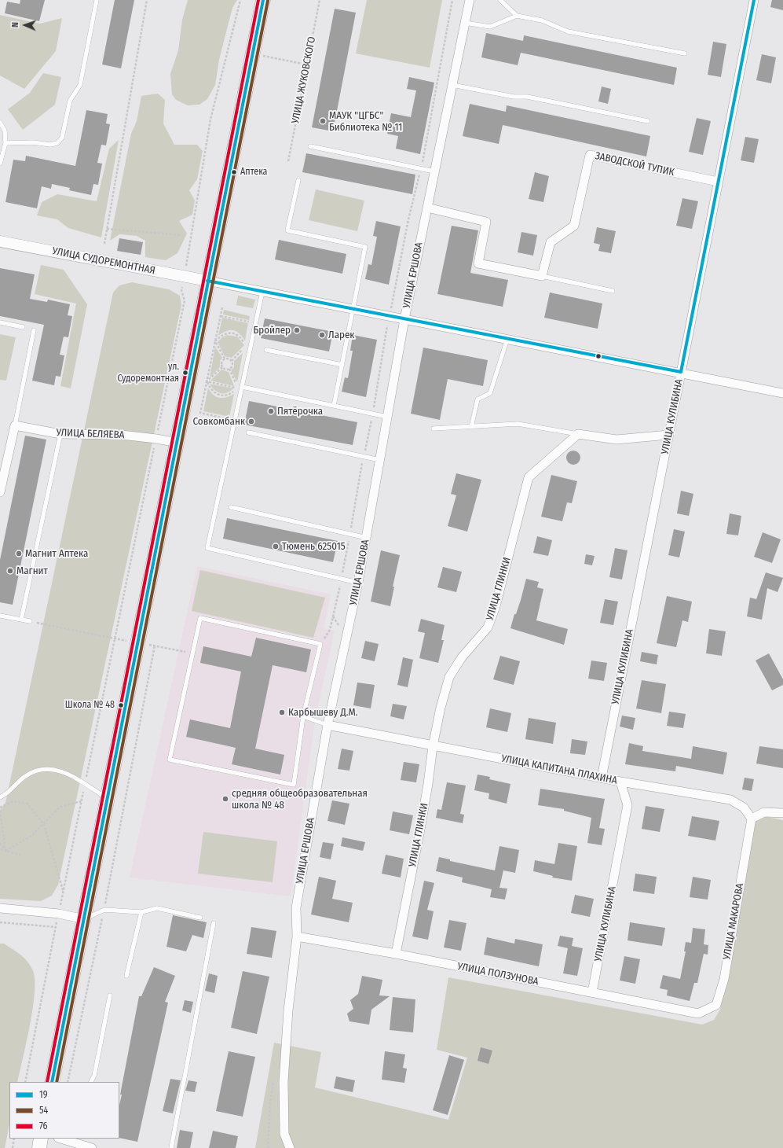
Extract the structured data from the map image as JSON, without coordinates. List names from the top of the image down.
{
  "streets": {
    "street": [
      "ЗАВОДСКОЙ ТУПИК",
      "УЛИЦА СУДОРЕМОНТНАЯ",
      "УЛИЦА ЕРШОВА",
      "УЛИЦА КУЛИБИНА",
      "УЛИЦА БЕЛЯЕВА",
      "УЛИЦА ГЛИНКИ",
      "УЛИЦА КАПИТАНА ПЛАХИНА",
      "УЛИЦА МАКАРОВА",
      "УЛИЦА ПОЛЗУНОВА"
    ],
    "path": ["УЛИЦА ЖУКОВСКОГО"]
  },
  "crossings": [
    ["ЗАВОДСКОЙ ТУПИК", "УЛИЦА КУЛИБИНА"],
    ["УЛИЦА ЕРШОВА", "УЛИЦА КАПИТАНА ПЛАХИНА"],
    ["УЛИЦА ЕРШОВА", "УЛИЦА ПОЛЗУНОВА"],
    ["УЛИЦА КУЛИБИНА", "УЛИЦА КАПИТАНА ПЛАХИНА"],
    ["УЛИЦА КУЛИБИНА", "УЛИЦА ПОЛЗУНОВА"],
    ["УЛИЦА ГЛИНКИ", "УЛИЦА КАПИТАНА ПЛАХИНА"],
    ["УЛИЦА ГЛИНКИ", "УЛИЦА ПОЛЗУНОВА"],
    ["УЛИЦА КАПИТАНА ПЛАХИНА", "УЛИЦА МАКАРОВА"],
    ["УЛИЦА МАКАРОВА", "УЛИЦА ПОЛЗУНОВА"]
  ],
  "places": [
    "МАУК \"ЦГБС\" Библиотека № 11",
    "Аптека",
    "Бройлер",
    "Ларек",
    "ул. Судоремонтная",
    "Пятёрочка",
    "Совкомбанк",
    "Тюмень 625015",
    "Магнит Аптека",
    "Магнит",
    "Школа № 48",
    "Карбышеву Д.М.",
    "средняя общеобразовательная школа № 48"
  ],
  "lines": ["transit line 19", "transit line 76", "transit line 54"],
  "legend": ["19", "54", "76"],
  "north": "left"
}
